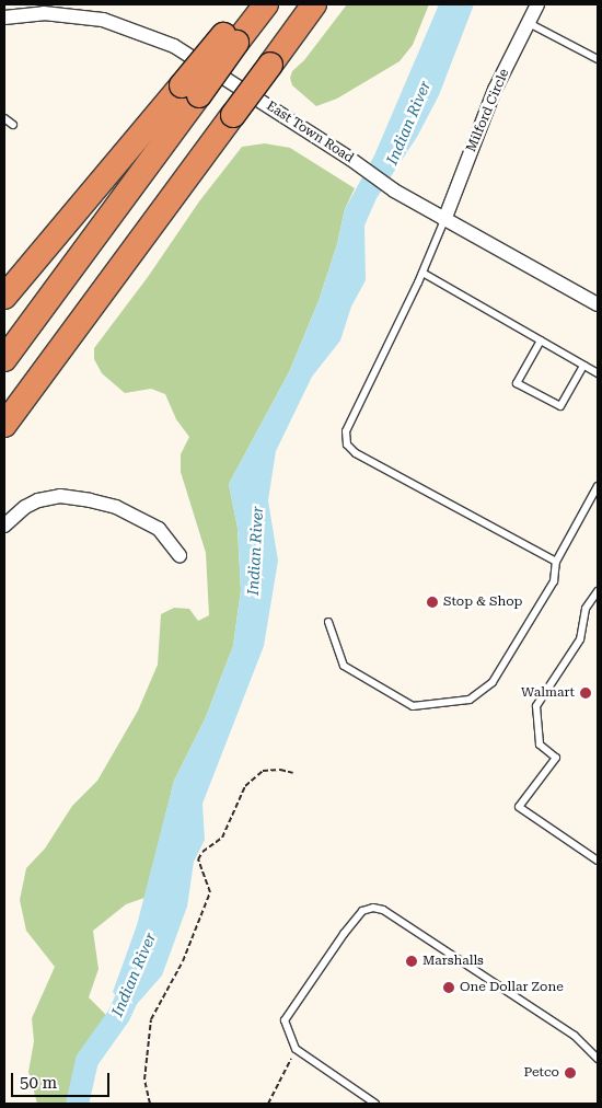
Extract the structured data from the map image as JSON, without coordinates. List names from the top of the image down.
{
  "streets": {
    "street": ["Milford Circle", "East Town Road"]
  },
  "crossings": [
    ["Milford Circle", "East Town Road"]
  ],
  "water": ["Indian River"],
  "places": [
    "Stop & Shop",
    "Walmart",
    "Marshalls",
    "One Dollar Zone",
    "Petco"
  ],
  "scale_bar": "50 m"
}
